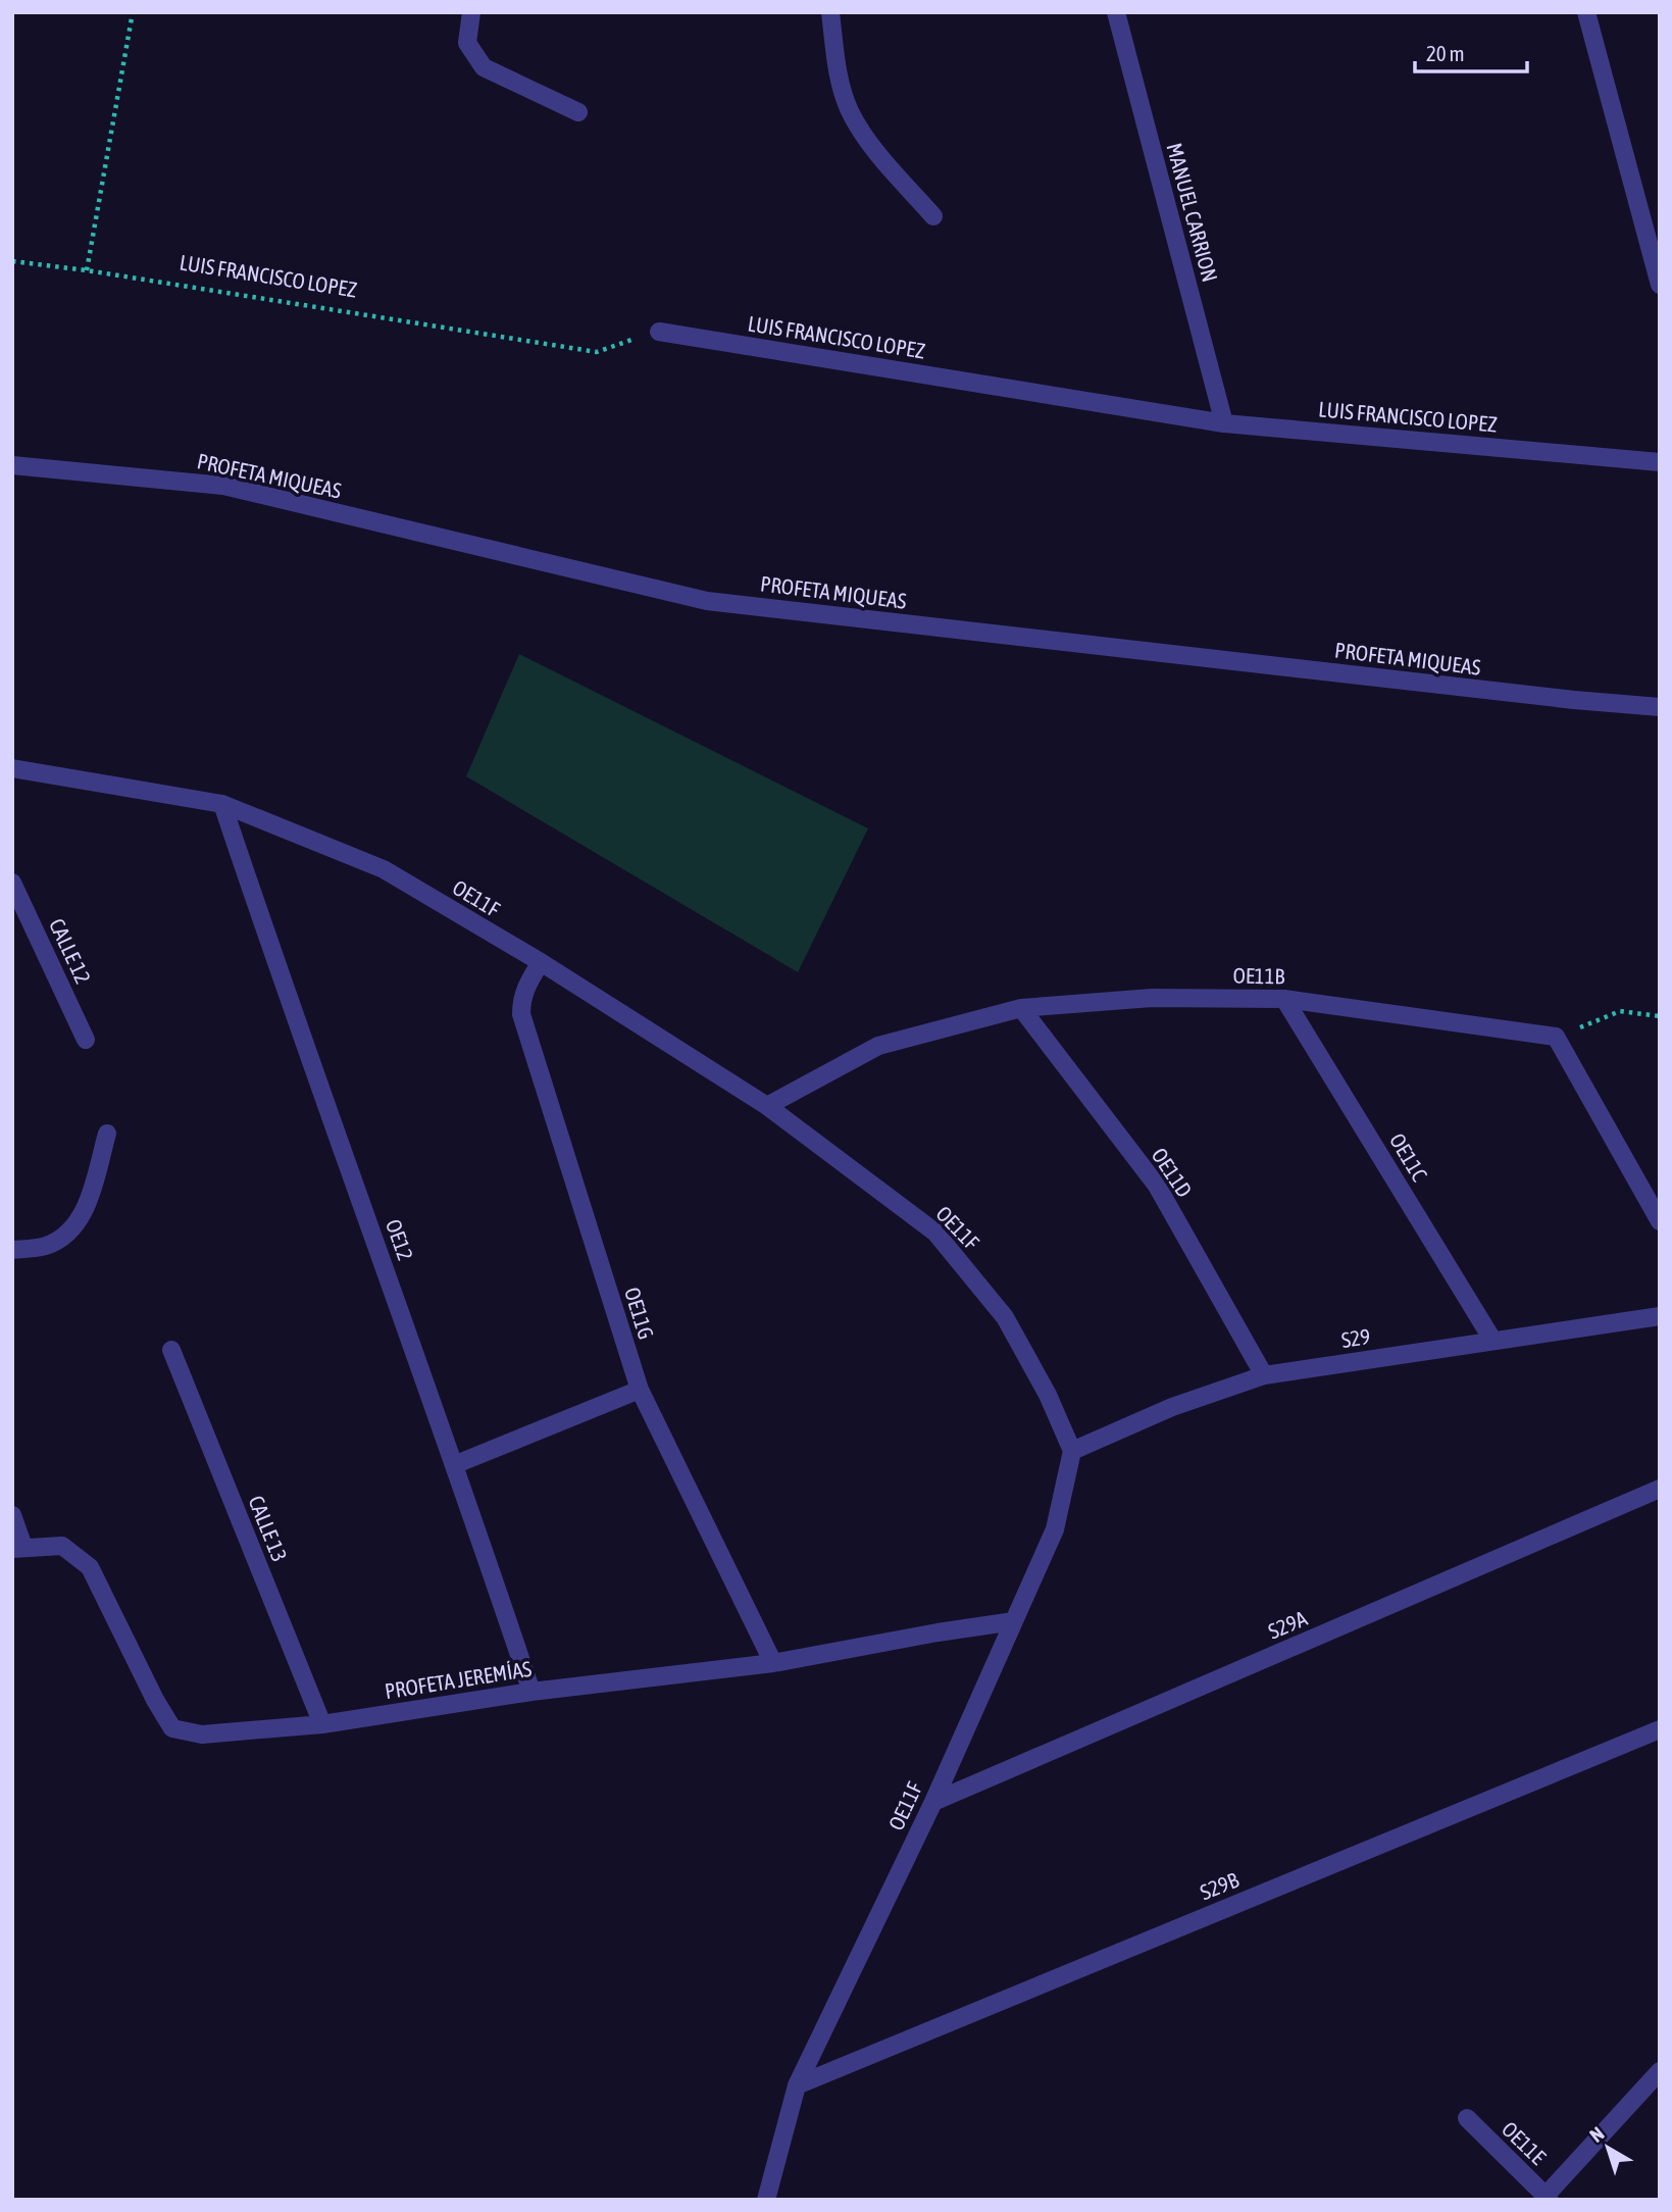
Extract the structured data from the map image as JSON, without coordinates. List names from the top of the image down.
{
  "streets": {
    "street": [
      "MANUEL CARRION",
      "LUIS FRANCISCO LOPEZ",
      "PROFETA MIQUEAS",
      "OE11F",
      "CALLE 12",
      "OE11B",
      "OE11C",
      "OE11D",
      "OE12",
      "OE11G",
      "S29",
      "CALLE 13",
      "S29A",
      "PROFETA JEREMÍAS",
      "S29B",
      "OE11E"
    ]
  },
  "crossings": [
    ["MANUEL CARRION", "LUIS FRANCISCO LOPEZ"],
    ["OE11F", "OE11B"],
    ["OE11F", "OE12"],
    ["OE11F", "OE11G"],
    ["OE11F", "S29"],
    ["OE11F", "S29A"],
    ["OE11F", "PROFETA JEREMÍAS"],
    ["OE11F", "S29B"],
    ["OE11B", "OE11C"],
    ["OE11B", "OE11D"],
    ["OE11C", "S29"],
    ["OE11D", "S29"],
    ["OE12", "PROFETA JEREMÍAS"],
    ["OE11G", "PROFETA JEREMÍAS"],
    ["CALLE 13", "PROFETA JEREMÍAS"]
  ],
  "scale_bar": "20 m",
  "north": "top left"
}
